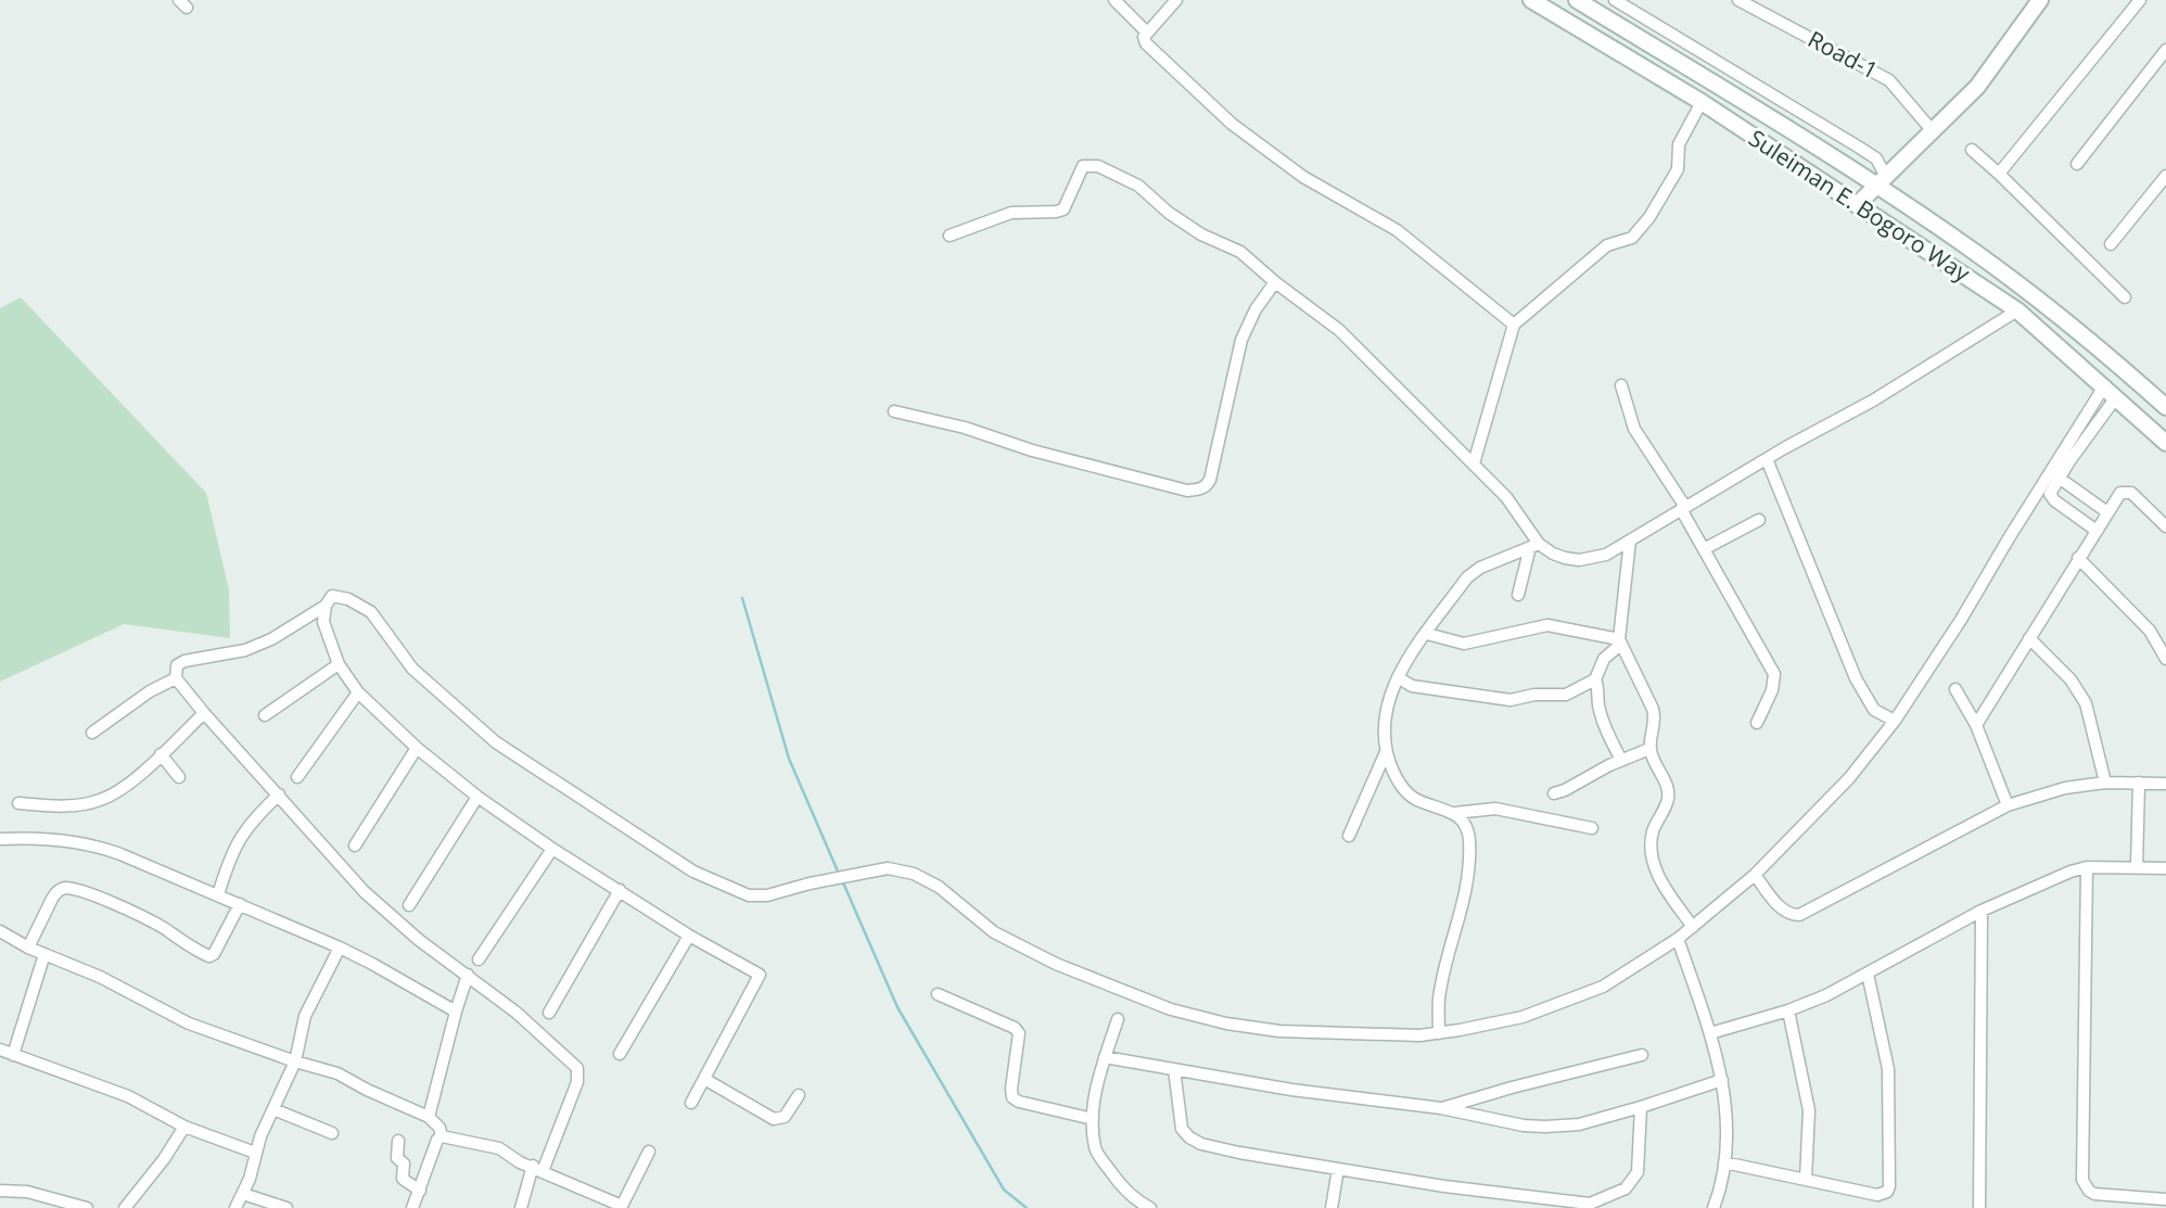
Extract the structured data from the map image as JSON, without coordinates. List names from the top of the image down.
{
  "streets": {
    "street": ["Road-1", "Suleiman E. Bogoro Way"]
  }
}
